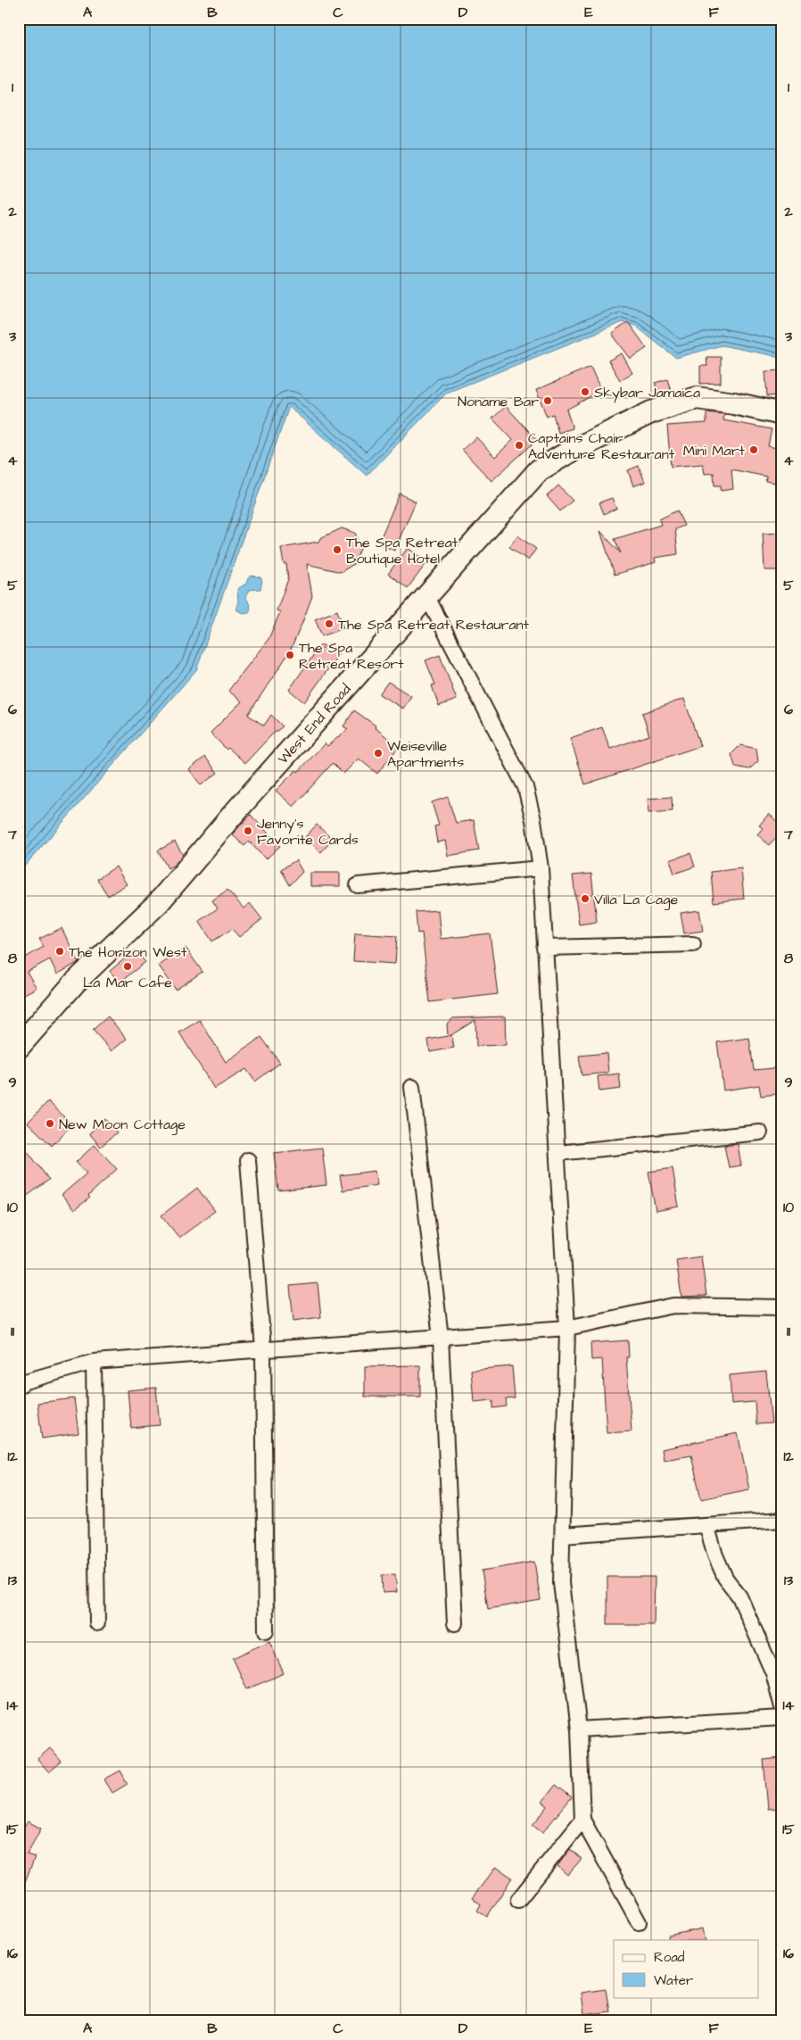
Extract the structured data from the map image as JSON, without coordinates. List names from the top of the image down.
{
  "streets": {
    "main road": ["West End Road"]
  },
  "places": [
    "Skybar Jamaica",
    "Noname Bar",
    "Captains Chair Adventure Restaurant",
    "Mini Mart",
    "The Spa Retreat Boutique Hotel",
    "The Spa Retreat Restaurant",
    "The Spa Retreat Resort",
    "Weiseville Apartments",
    "Jenny's Favorite Cards",
    "Villa La Cage",
    "The Horizon West",
    "La Mar Cafe",
    "New Moon Cottage"
  ],
  "legend": ["Road", "Water"],
  "grid": {
    "columns": [
      "A",
      "B",
      "C",
      "D",
      "E",
      "F"
    ],
    "rows": [
      "1",
      "2",
      "3",
      "4",
      "5",
      "6",
      "7",
      "8",
      "9",
      "10",
      "11",
      "12",
      "13",
      "14",
      "15",
      "16"
    ]
  }
}
